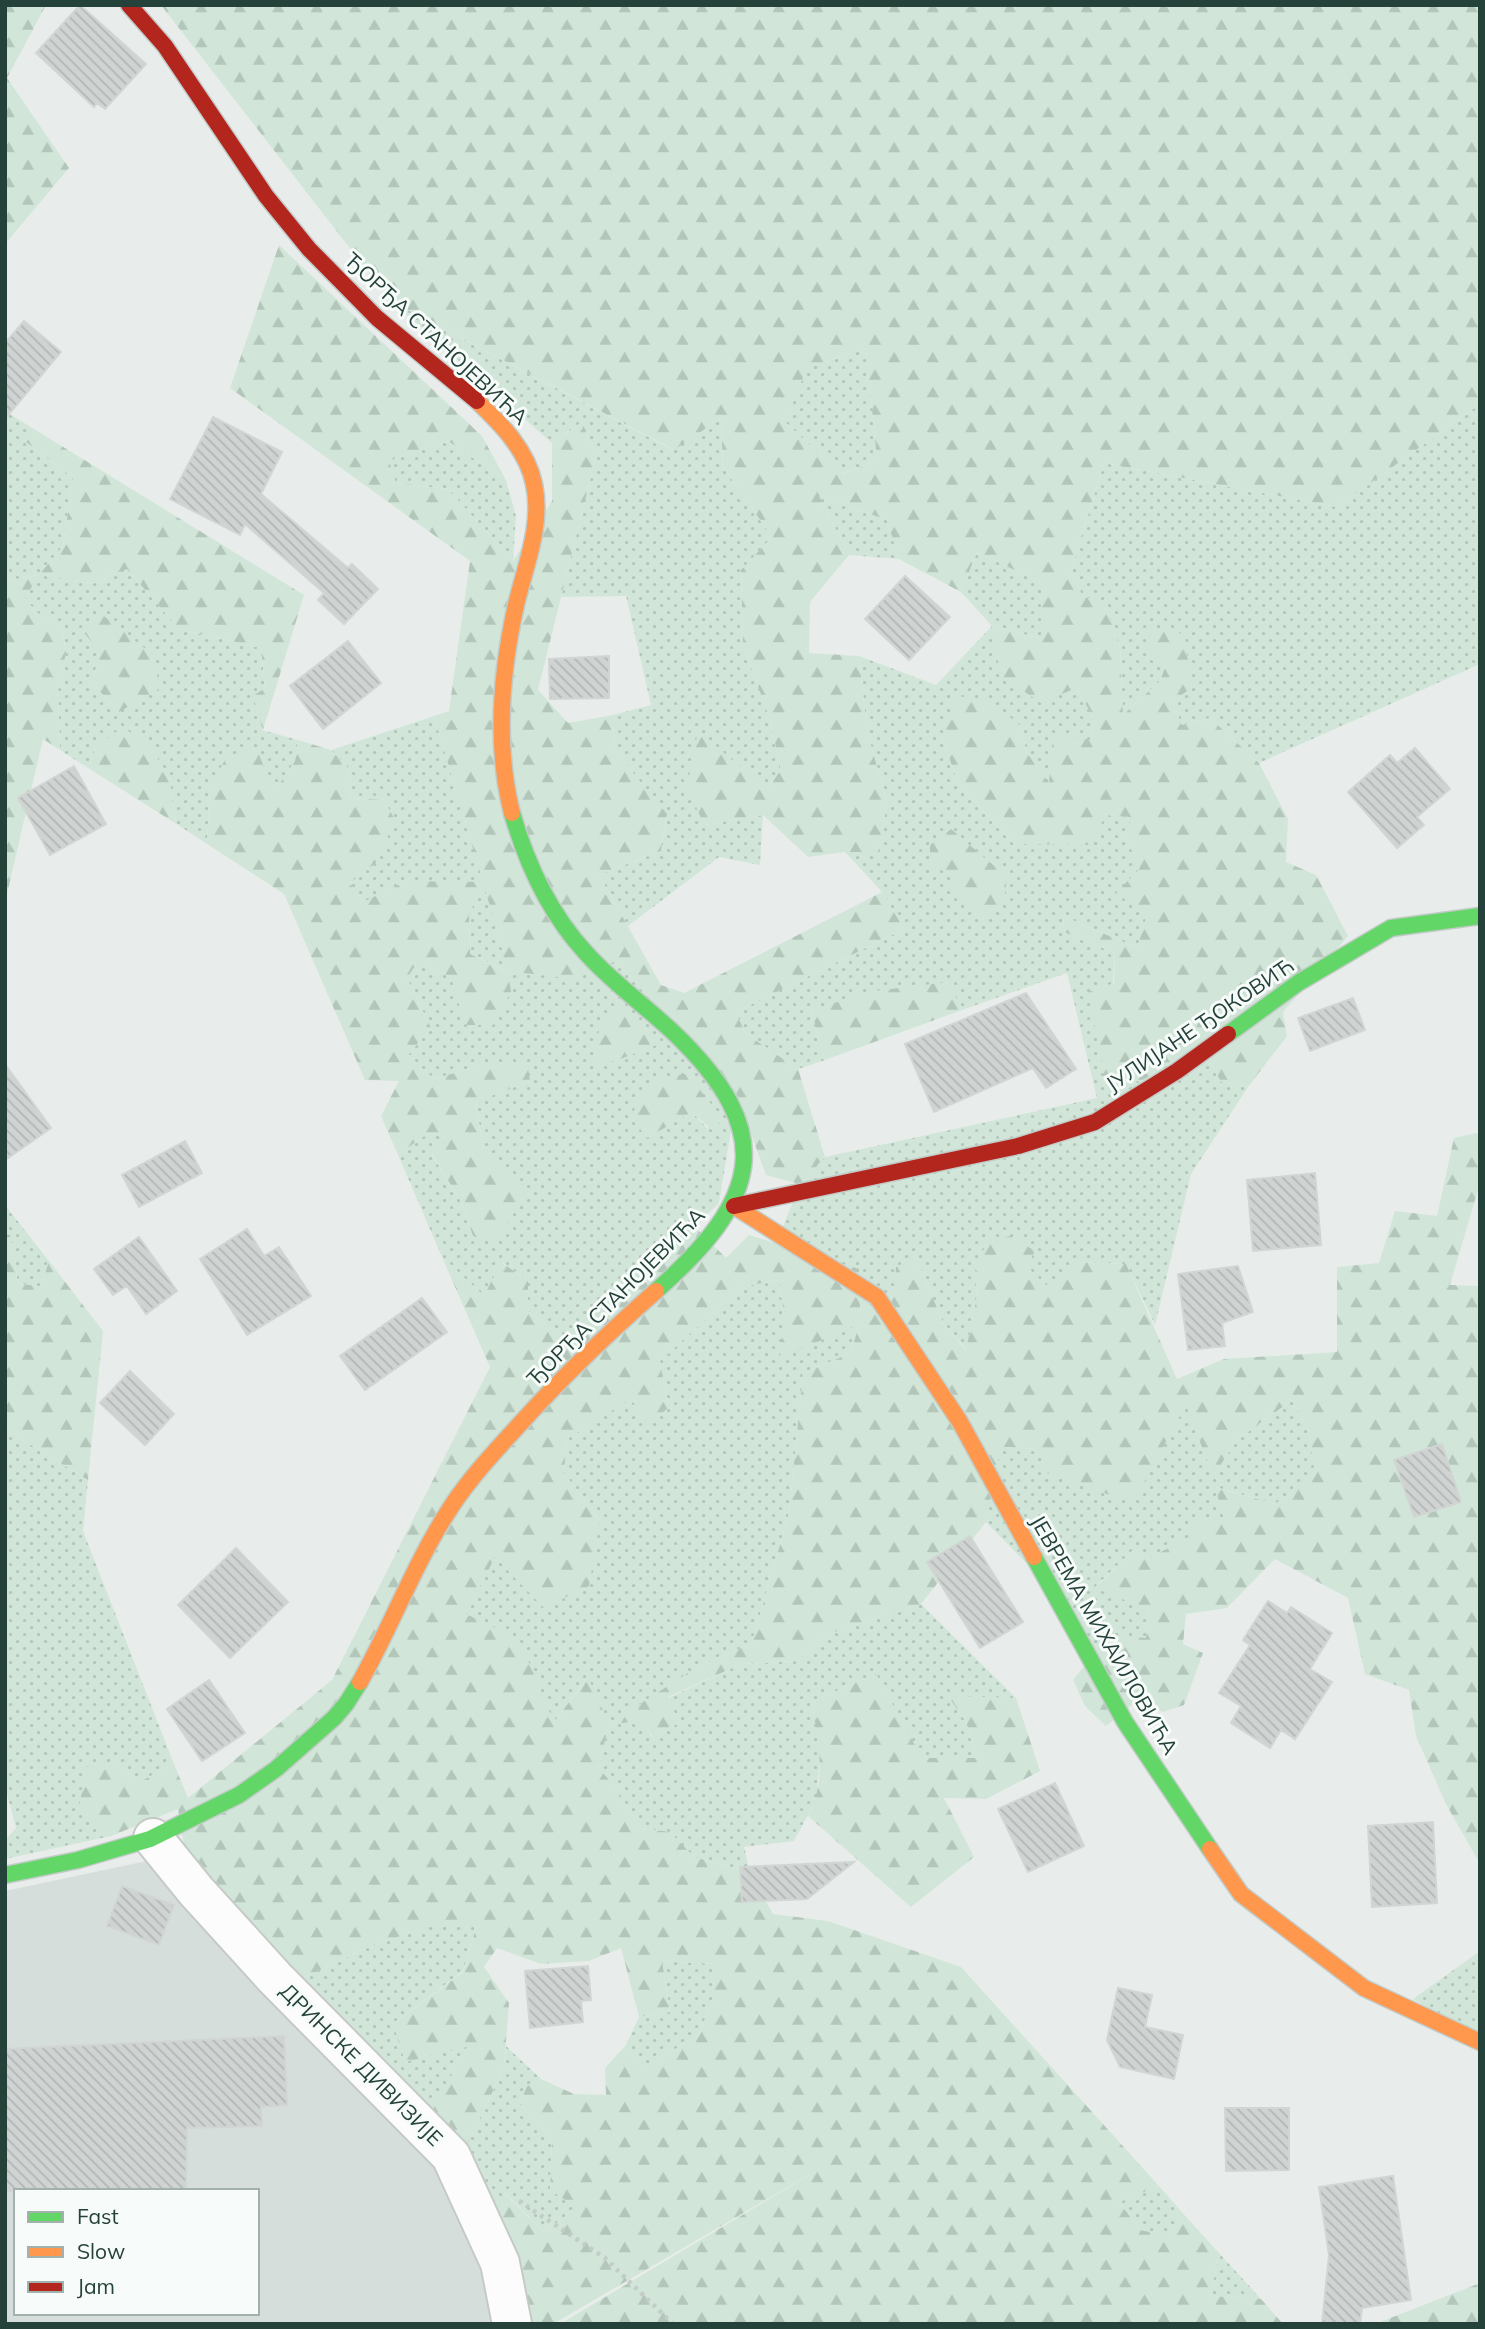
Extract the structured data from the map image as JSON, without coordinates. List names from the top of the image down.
{
  "streets": {
    "street": [
      "ЂОРЂА СТАНОЈЕВИЋА",
      "ЈУЛИЈАНЕ ЂОКОВИЋ",
      "ЈЕВРЕМА МИХАИЛОВИЋА",
      "ДРИНСКЕ ДИВИЗИЈЕ"
    ]
  },
  "crossings": [
    ["ЂОРЂА СТАНОЈЕВИЋА", "ЈУЛИЈАНЕ ЂОКОВИЋ"],
    ["ЂОРЂА СТАНОЈЕВИЋА", "ЈЕВРЕМА МИХАИЛОВИЋА"],
    ["ЂОРЂА СТАНОЈЕВИЋА", "ДРИНСКЕ ДИВИЗИЈЕ"],
    ["ЈУЛИЈАНЕ ЂОКОВИЋ", "ЈЕВРЕМА МИХАИЛОВИЋА"]
  ],
  "legend": ["Fast", "Slow", "Jam"]
}
